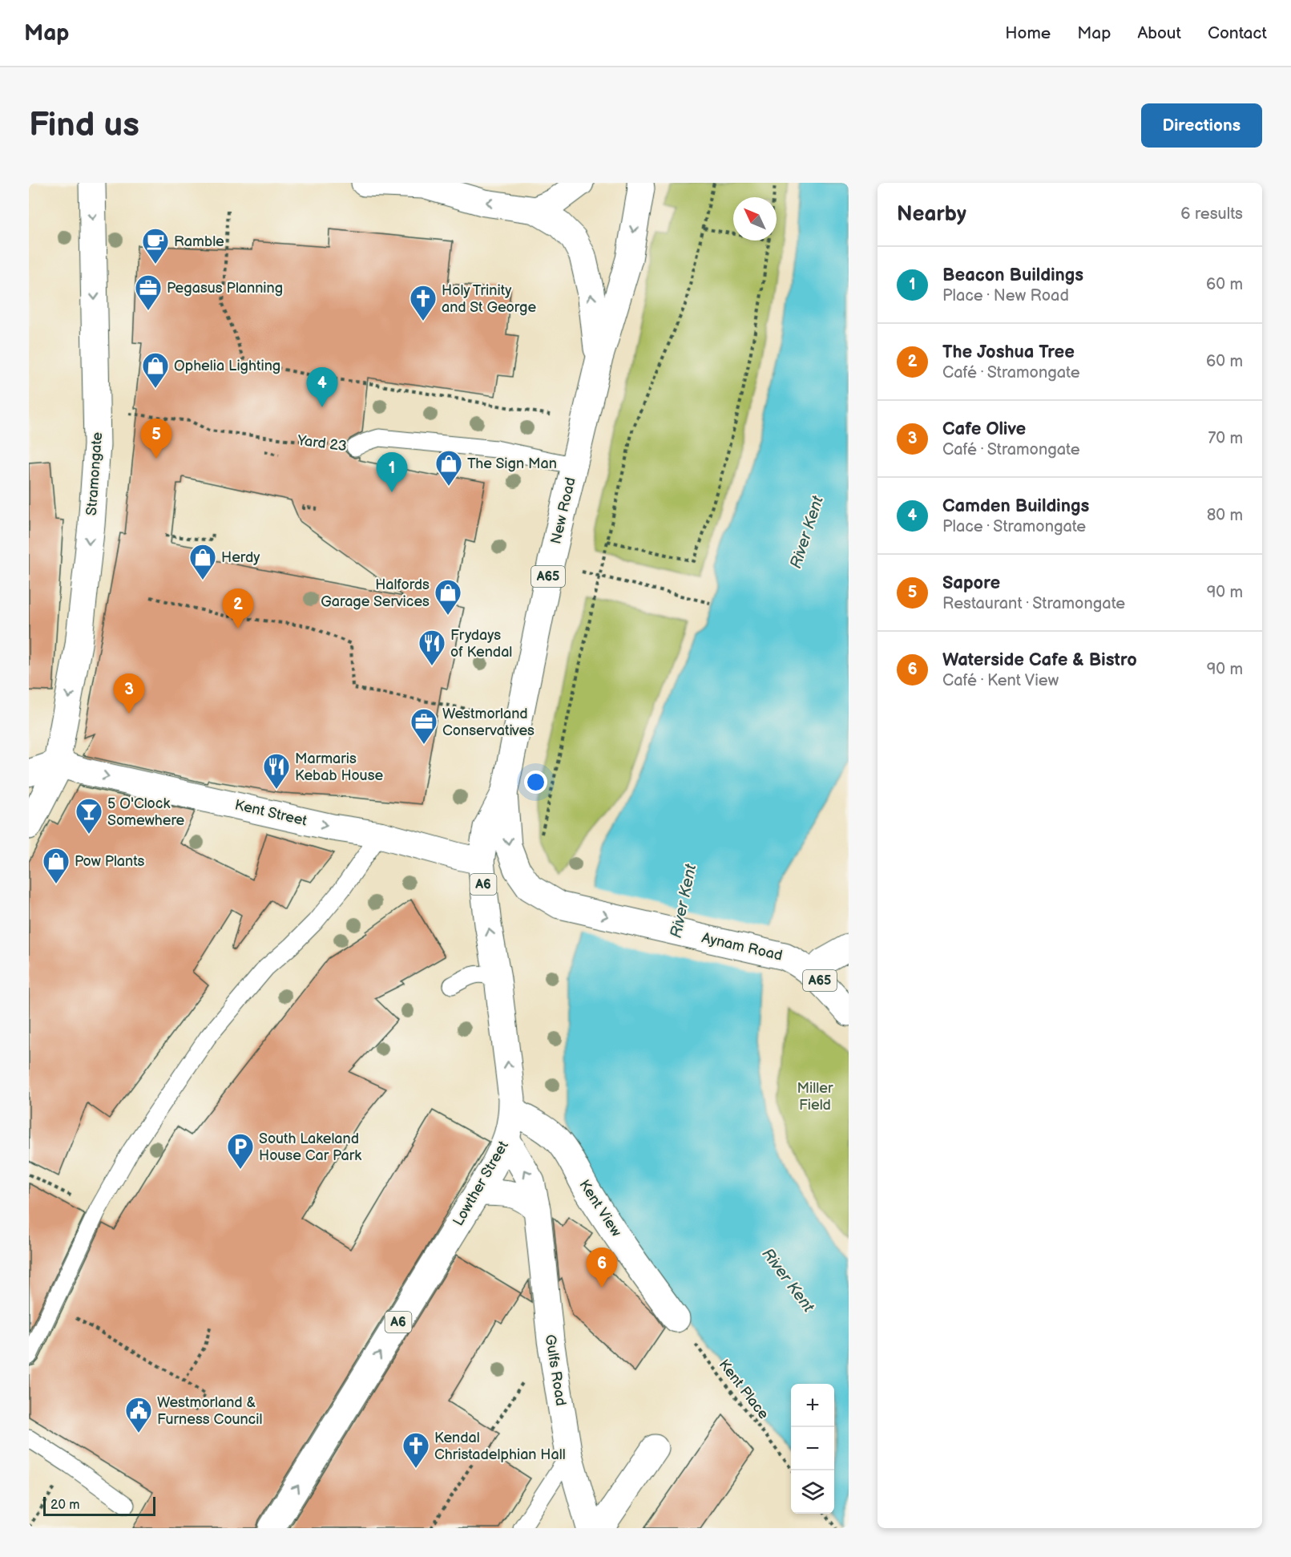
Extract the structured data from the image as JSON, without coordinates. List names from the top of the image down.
{
  "streets": {
    "main road": [
      "Stramongate",
      "New Road",
      "A65",
      "Kent Street",
      "A6",
      "Aynam Road",
      "Lowther Street",
      "Kent View",
      "Gulfs Road"
    ],
    "lane": ["Yard 23"],
    "path": ["Kent Place"]
  },
  "crossings": [
    ["Yard 23", "Stramongate"],
    ["Yard 23", "New Road"],
    ["Stramongate", "Kent Street"],
    ["New Road", "Aynam Road"],
    ["New Road", "Lowther Street"],
    ["Kent Street", "Lowther Street"],
    ["Lowther Street", "Kent View"],
    ["Lowther Street", "Gulfs Road"],
    ["Kent View", "Kent Place"]
  ],
  "one_way": [
    "Stramongate",
    "New Road",
    "Kent Street",
    "Aynam Road",
    "Lowther Street"
  ],
  "water": ["River Kent"],
  "parks": ["Miller Field"],
  "places": {
    "cafe": ["Ramble"],
    "office": ["Pegasus Planning", "Westmorland Conservatives"],
    "church": ["Holy Trinity and St George", "Kendal Christadelphian Hall"],
    "shop": [
      "Ophelia Lighting",
      "The Sign Man",
      "Herdy",
      "Halfords Garage Services",
      "Pow Plants"
    ],
    "restaurant": ["Frydays of Kendal", "Marmaris Kebab House"],
    "bar": ["5 O'Clock Somewhere"],
    "parking": ["South Lakeland House Car Park"],
    "public building": ["Westmorland & Furness Council"]
  },
  "scale_bar": "20 m",
  "north": "top left",
  "page": {
    "header": "Map",
    "nav": [
      "Home",
      "Map",
      "About",
      "Contact"
    ],
    "buttons": "Directions",
    "title": "Find us",
    "heading": ["Nearby", "6 results"],
    "list": [
      {
        "mark": "1",
        "name": "Beacon Buildings",
        "note": "Place · New Road",
        "value": "60 m"
      },
      {
        "mark": "2",
        "name": "The Joshua Tree",
        "note": "Café · Stramongate",
        "value": "60 m"
      },
      {
        "mark": "3",
        "name": "Cafe Olive",
        "note": "Café · Stramongate",
        "value": "70 m"
      },
      {
        "mark": "4",
        "name": "Camden Buildings",
        "note": "Place · Stramongate",
        "value": "80 m"
      },
      {
        "mark": "5",
        "name": "Sapore",
        "note": "Restaurant · Stramongate",
        "value": "90 m"
      },
      {
        "mark": "6",
        "name": "Waterside Cafe & Bistro",
        "note": "Café · Kent View",
        "value": "90 m"
      }
    ],
    "pins": [
      "4",
      "5",
      "1",
      "2",
      "3",
      "6"
    ],
    "map_buttons": ["+", "−"],
    "scale": "20 m"
  }
}
